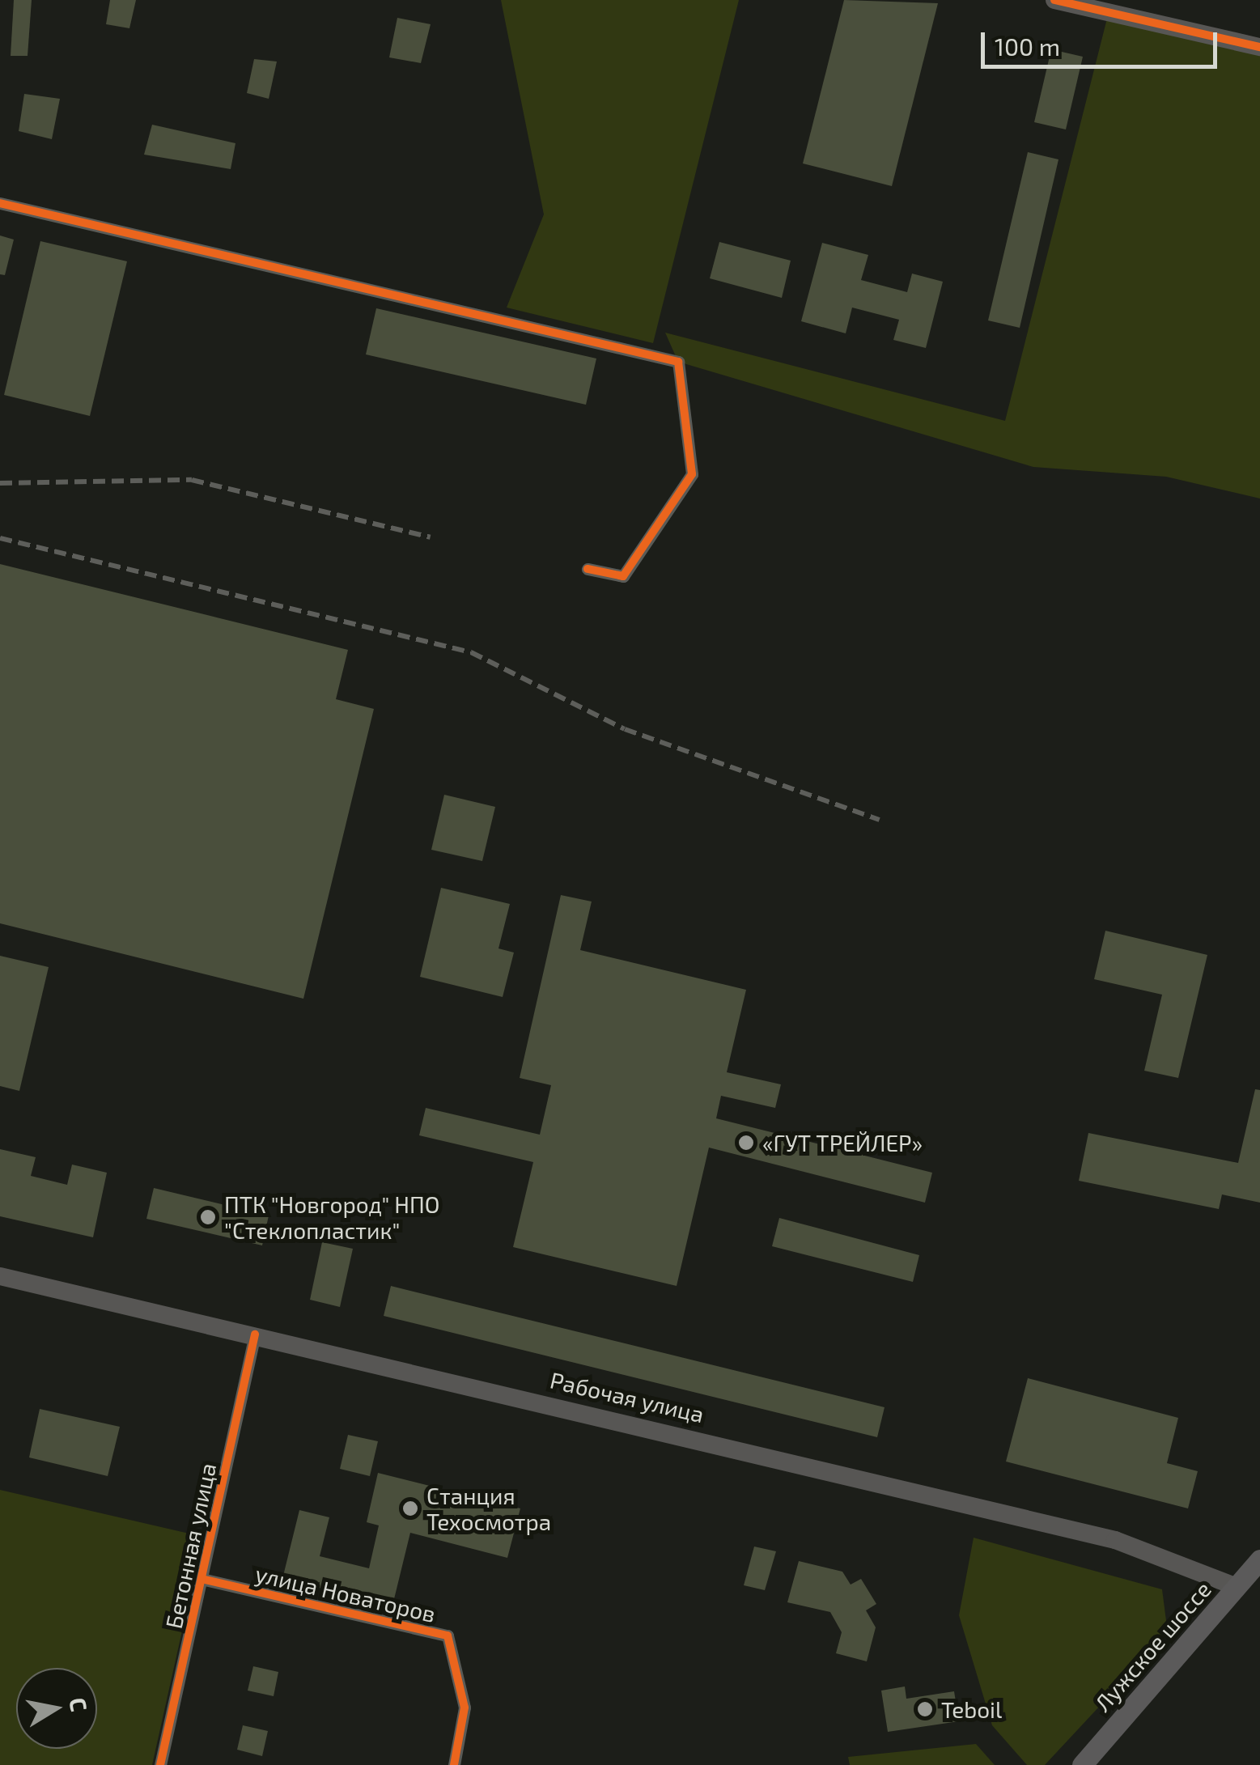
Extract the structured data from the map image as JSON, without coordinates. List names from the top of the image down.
{
  "streets": {
    "main road": ["Рабочая улица", "Лужское шоссе"],
    "street": ["Бетонная улица", "улица Новаторов"]
  },
  "crossings": [
    ["Рабочая улица", "Бетонная улица"],
    ["Рабочая улица", "Лужское шоссе"],
    ["Бетонная улица", "улица Новаторов"]
  ],
  "places": [
    "«ГУТ ТРЕЙЛЕР»",
    "ПТК \"Новгород\" НПО \"Стеклопластик\"",
    "Станция Техосмотра",
    "Teboil"
  ],
  "scale_bar": "100 m",
  "north": "right"
}
